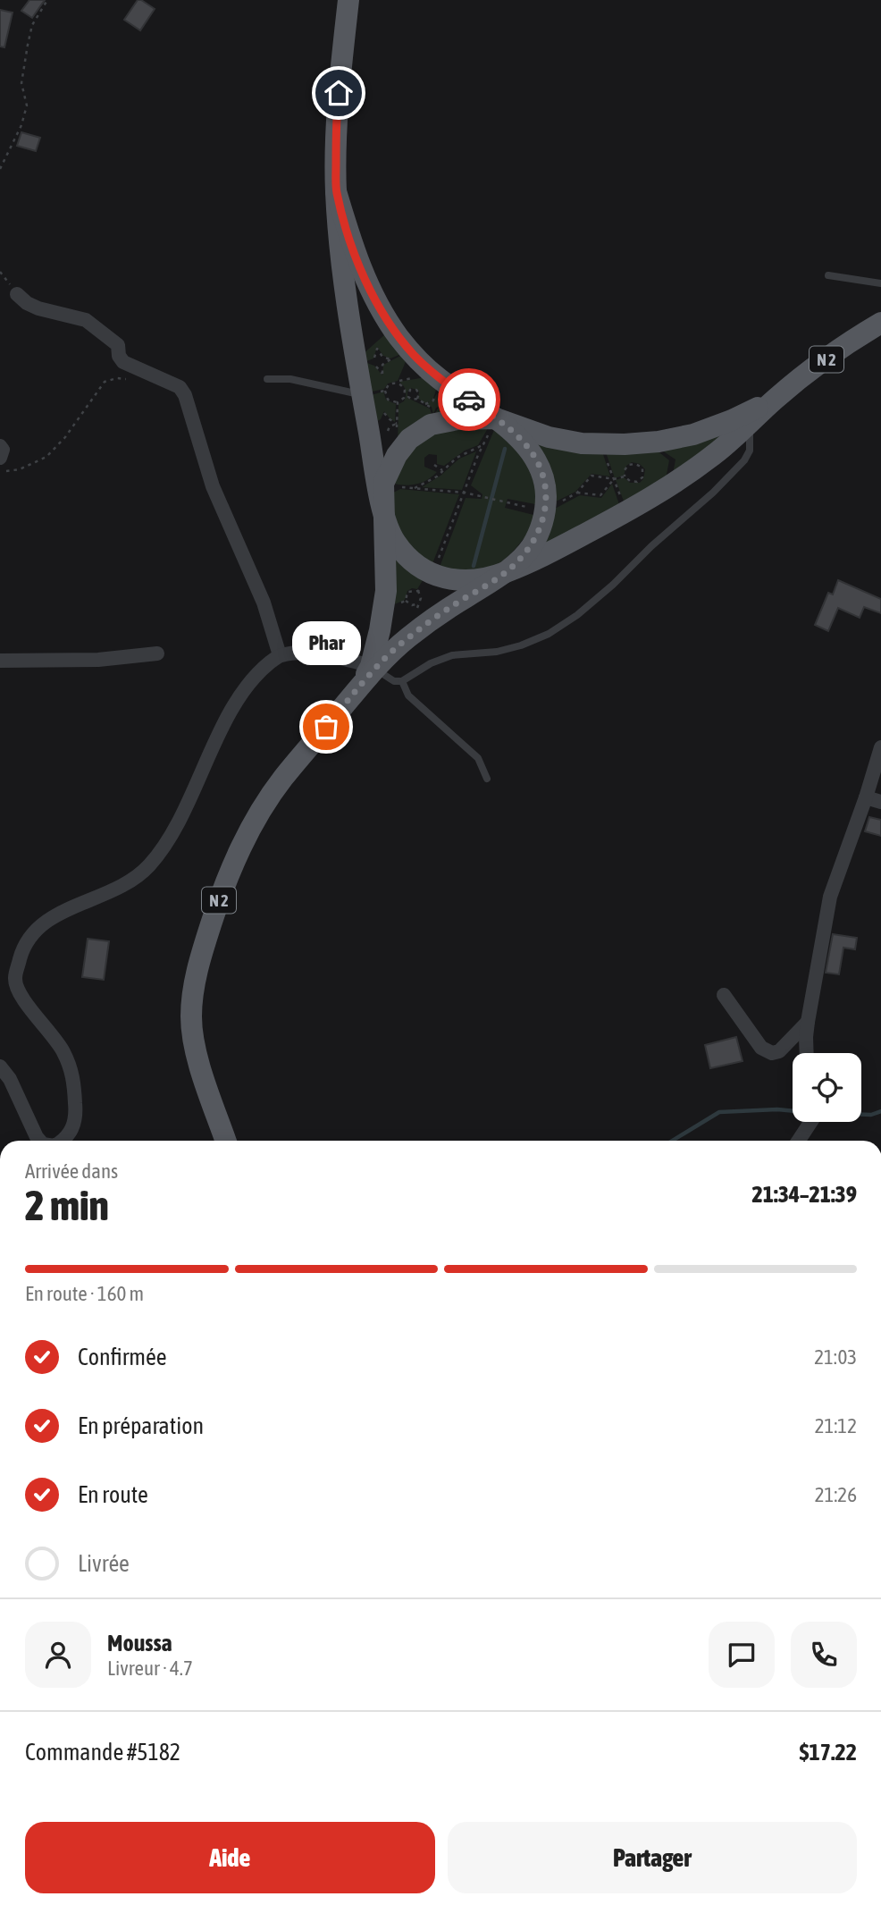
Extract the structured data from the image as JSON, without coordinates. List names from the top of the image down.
{
  "streets": {
    "main road": ["N 2"]
  },
  "places": ["Phar"],
  "page": {
    "bubble": "Phar",
    "heading": ["2 min", "Arrivée dans", "21:34–21:39"],
    "panel": [
      "Moussa",
      "Livreur · 4.7",
      "Commande #5182",
      "$17.22"
    ],
    "bar": "En route · 160 m",
    "list": [
      ["Confirmée", "21:03"],
      ["En préparation", "21:12"],
      ["En route", "21:26"],
      "Livrée"
    ],
    "buttons": ["Aide", "Partager"]
  }
}
